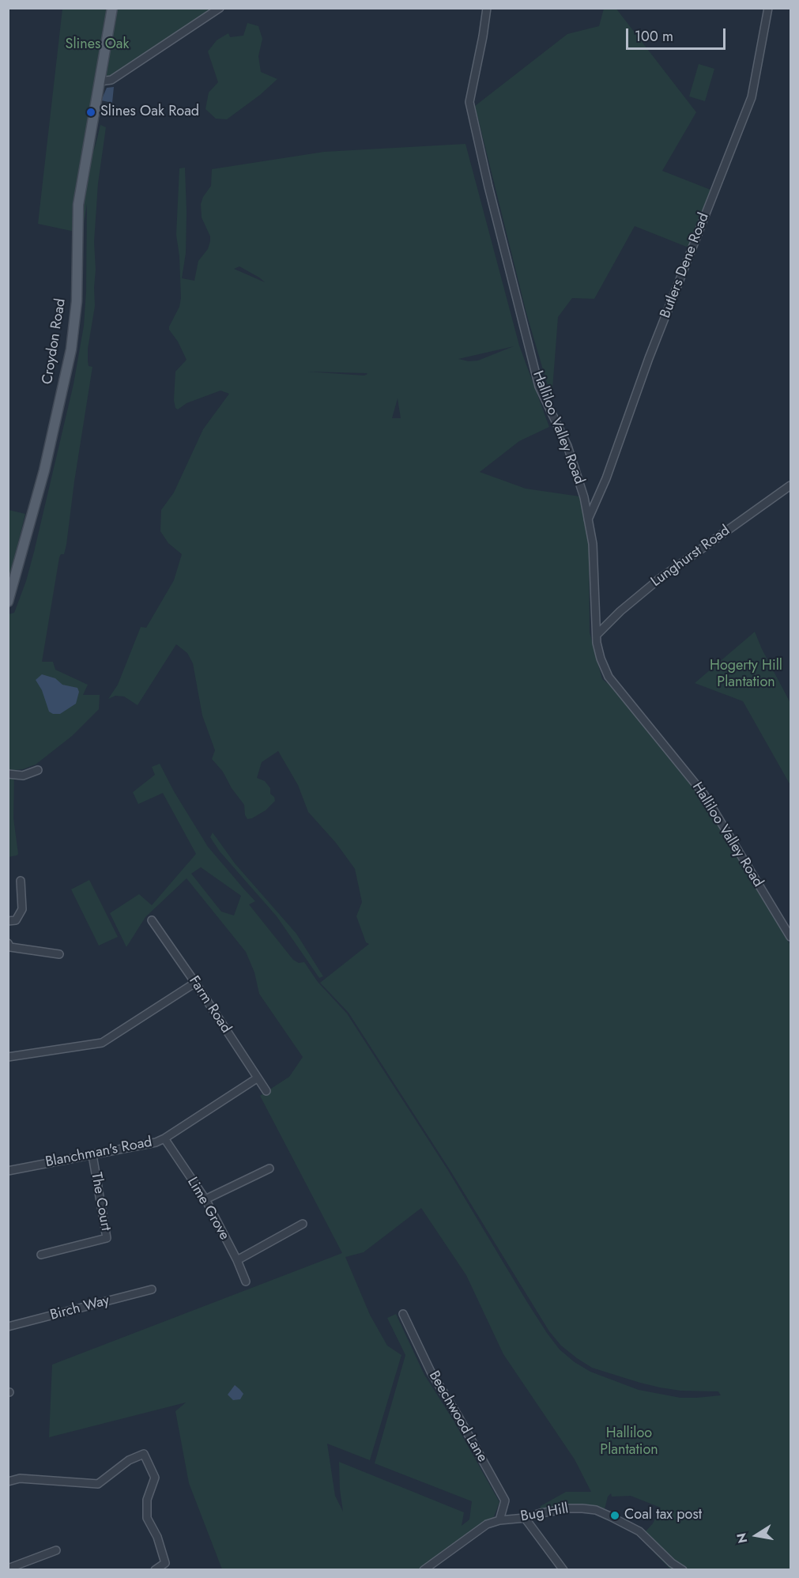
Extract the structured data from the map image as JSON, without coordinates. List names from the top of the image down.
{
  "streets": {
    "main road": ["Croydon Road"],
    "street": [
      "Butlers Dene Road",
      "Halliloo Valley Road",
      "Lunghurst Road",
      "Farm Road",
      "Blanchman's Road",
      "The Court",
      "Lime Grove",
      "Birch Way",
      "Beechwood Lane",
      "Bug Hill"
    ]
  },
  "crossings": [
    ["Butlers Dene Road", "Halliloo Valley Road"],
    ["Halliloo Valley Road", "Lunghurst Road"],
    ["Farm Road", "Blanchman's Road"],
    ["Blanchman's Road", "The Court"],
    ["Blanchman's Road", "Lime Grove"],
    ["Beechwood Lane", "Bug Hill"]
  ],
  "parks": ["Slines Oak", "Hogerty Hill Plantation", "Halliloo Plantation"],
  "places": ["Slines Oak Road", "Coal tax post"],
  "scale_bar": "100 m",
  "north": "left"
}
